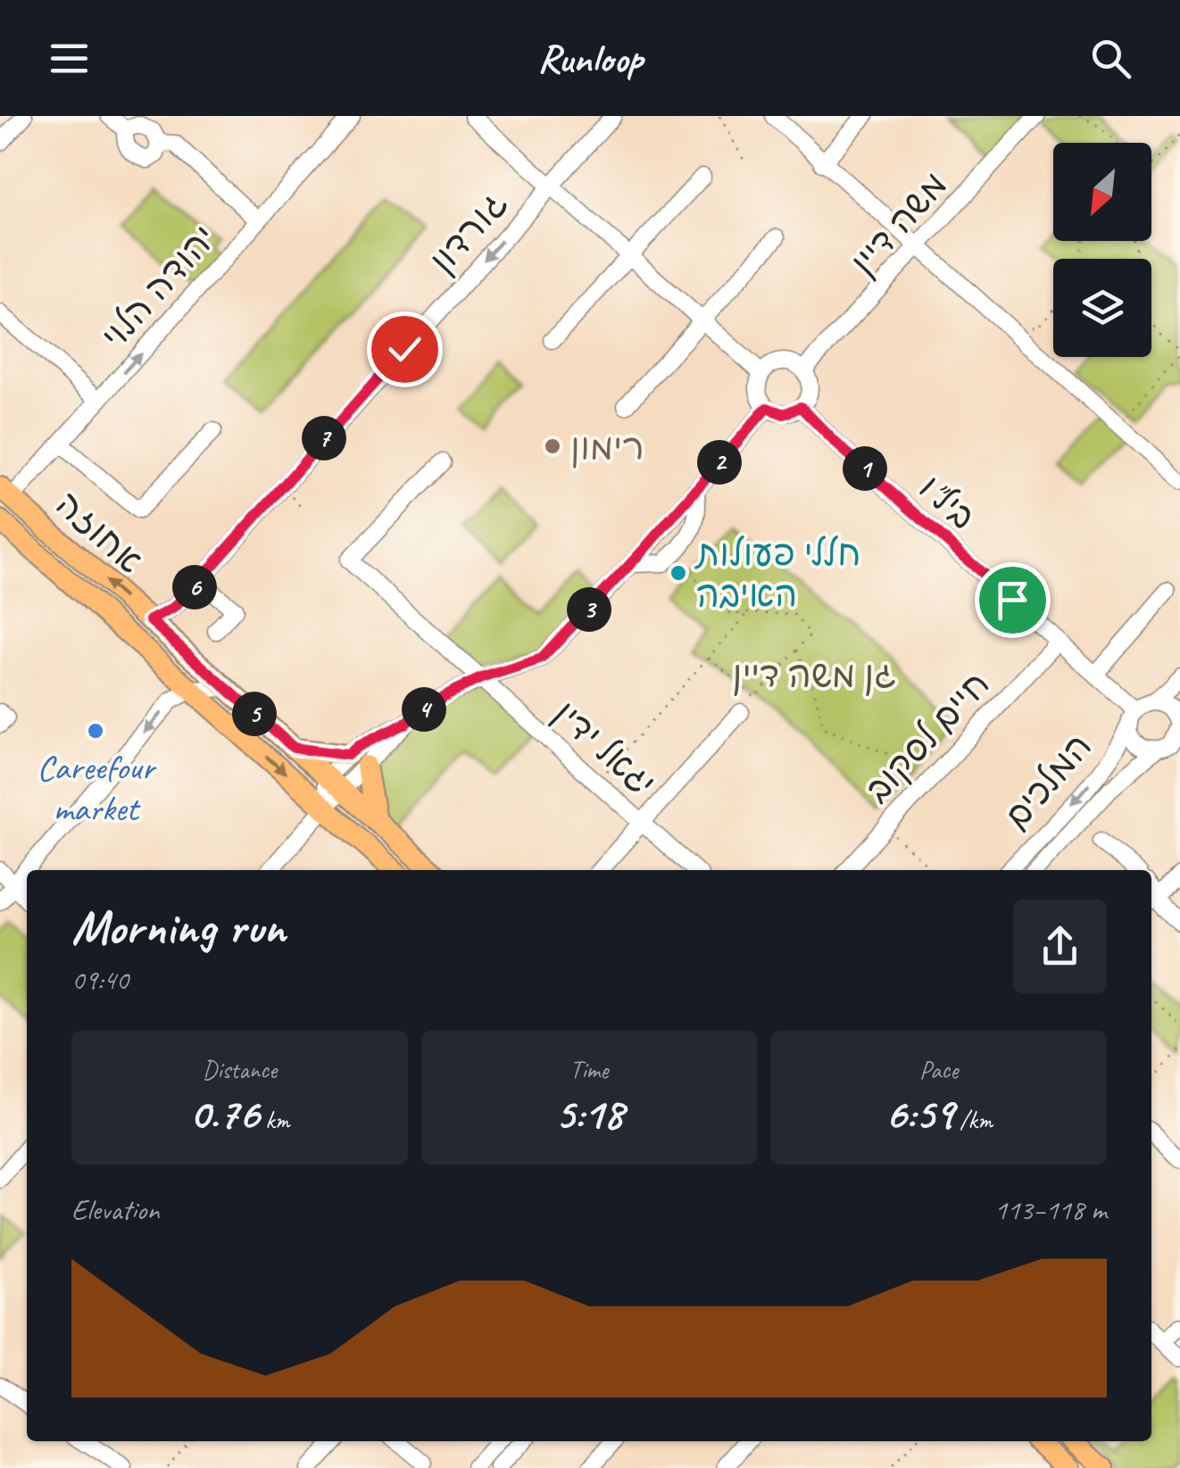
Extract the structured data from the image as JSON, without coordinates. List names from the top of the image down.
{
  "streets": {
    "main road": ["אחוזה"],
    "street": [
      "משה דיין",
      "גורדון",
      "יהודה הלוי",
      "ביל\"ו",
      "חיים לסקוב",
      "יגאל ידין",
      "המלכים"
    ]
  },
  "crossings": [
    ["משה דיין", "ביל\"ו"],
    ["גורדון", "אחוזה"],
    ["יהודה הלוי", "אחוזה"],
    ["ביל\"ו", "חיים לסקוב"],
    ["ביל\"ו", "המלכים"]
  ],
  "one_way": ["יהודה הלוי"],
  "parks": ["גן משה דיין"],
  "places": ["רימון", "חללי פעולות האיבה", "Careefour market"],
  "north": "bottom left",
  "page": {
    "header": "Runloop",
    "pins": [
      "7",
      "2",
      "1",
      "6",
      "3",
      "4",
      "5"
    ],
    "heading": ["Morning run", "09:40"],
    "stats": [
      ["Distance", "0.76 km"],
      ["Time", "5:18"],
      ["Pace", "6:59 /km"]
    ],
    "chart": ["Elevation", "113–118 m"]
  }
}
